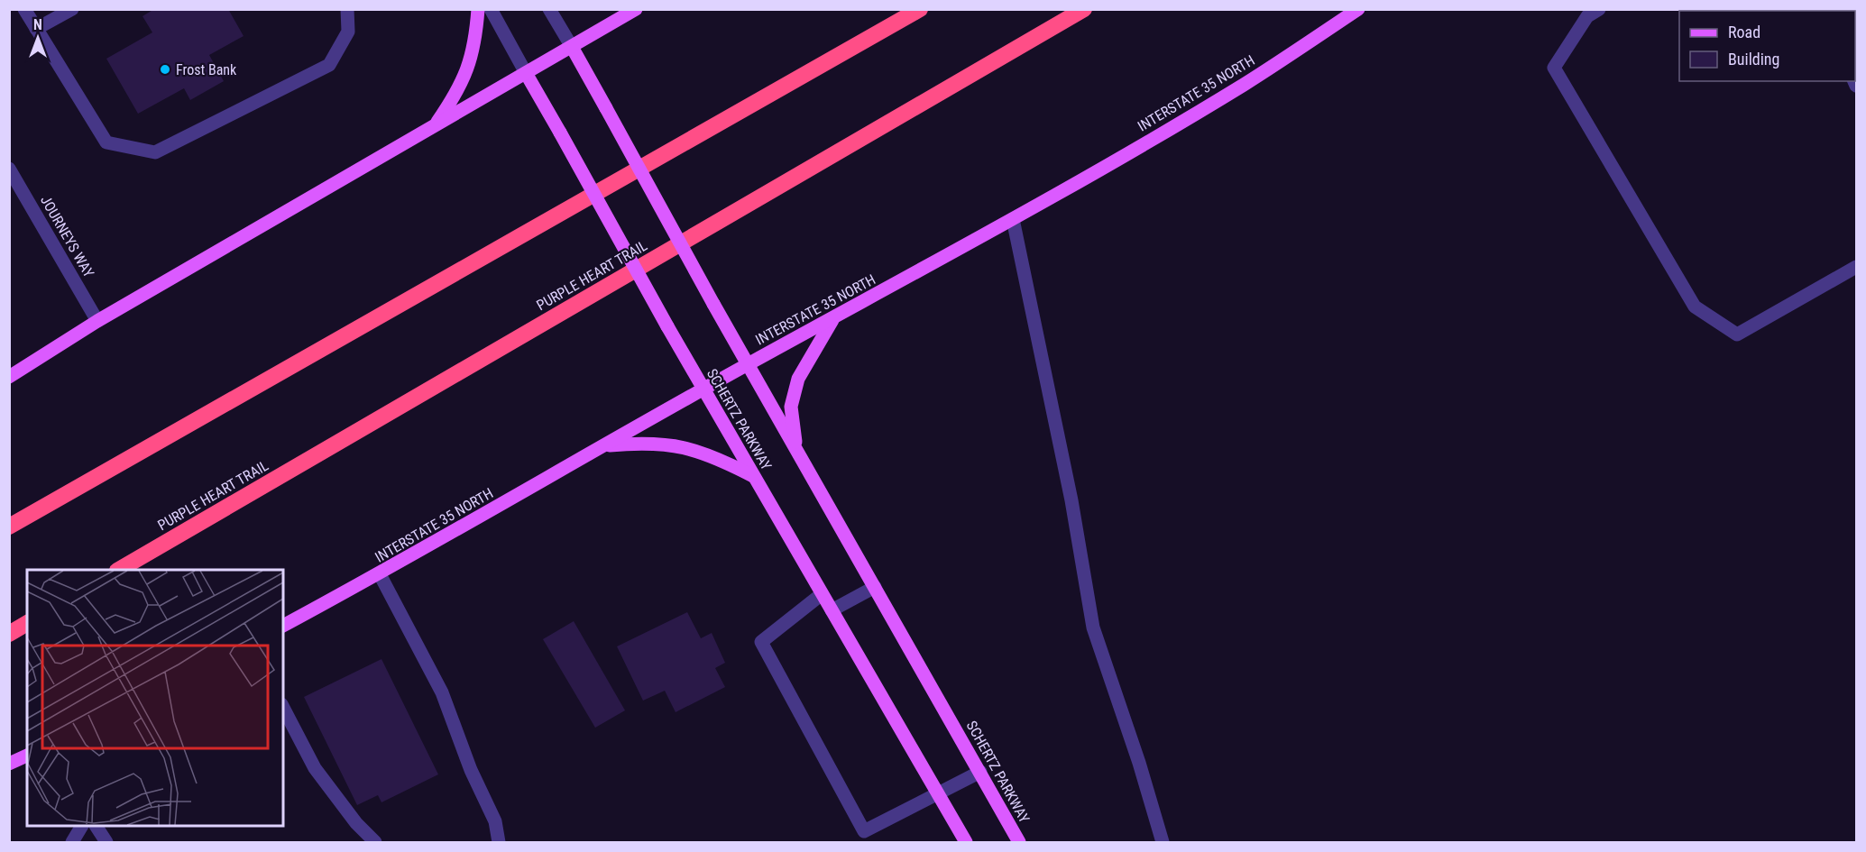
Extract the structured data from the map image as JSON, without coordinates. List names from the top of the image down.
{
  "streets": {
    "highway": ["PURPLE HEART TRAIL"],
    "main road": ["INTERSTATE 35 NORTH", "SCHERTZ PARKWAY"],
    "street": ["JOURNEYS WAY"]
  },
  "crossings": [
    ["INTERSTATE 35 NORTH", "SCHERTZ PARKWAY"]
  ],
  "places": ["Frost Bank"],
  "legend": ["Road", "Building"],
  "north": "top"
}
